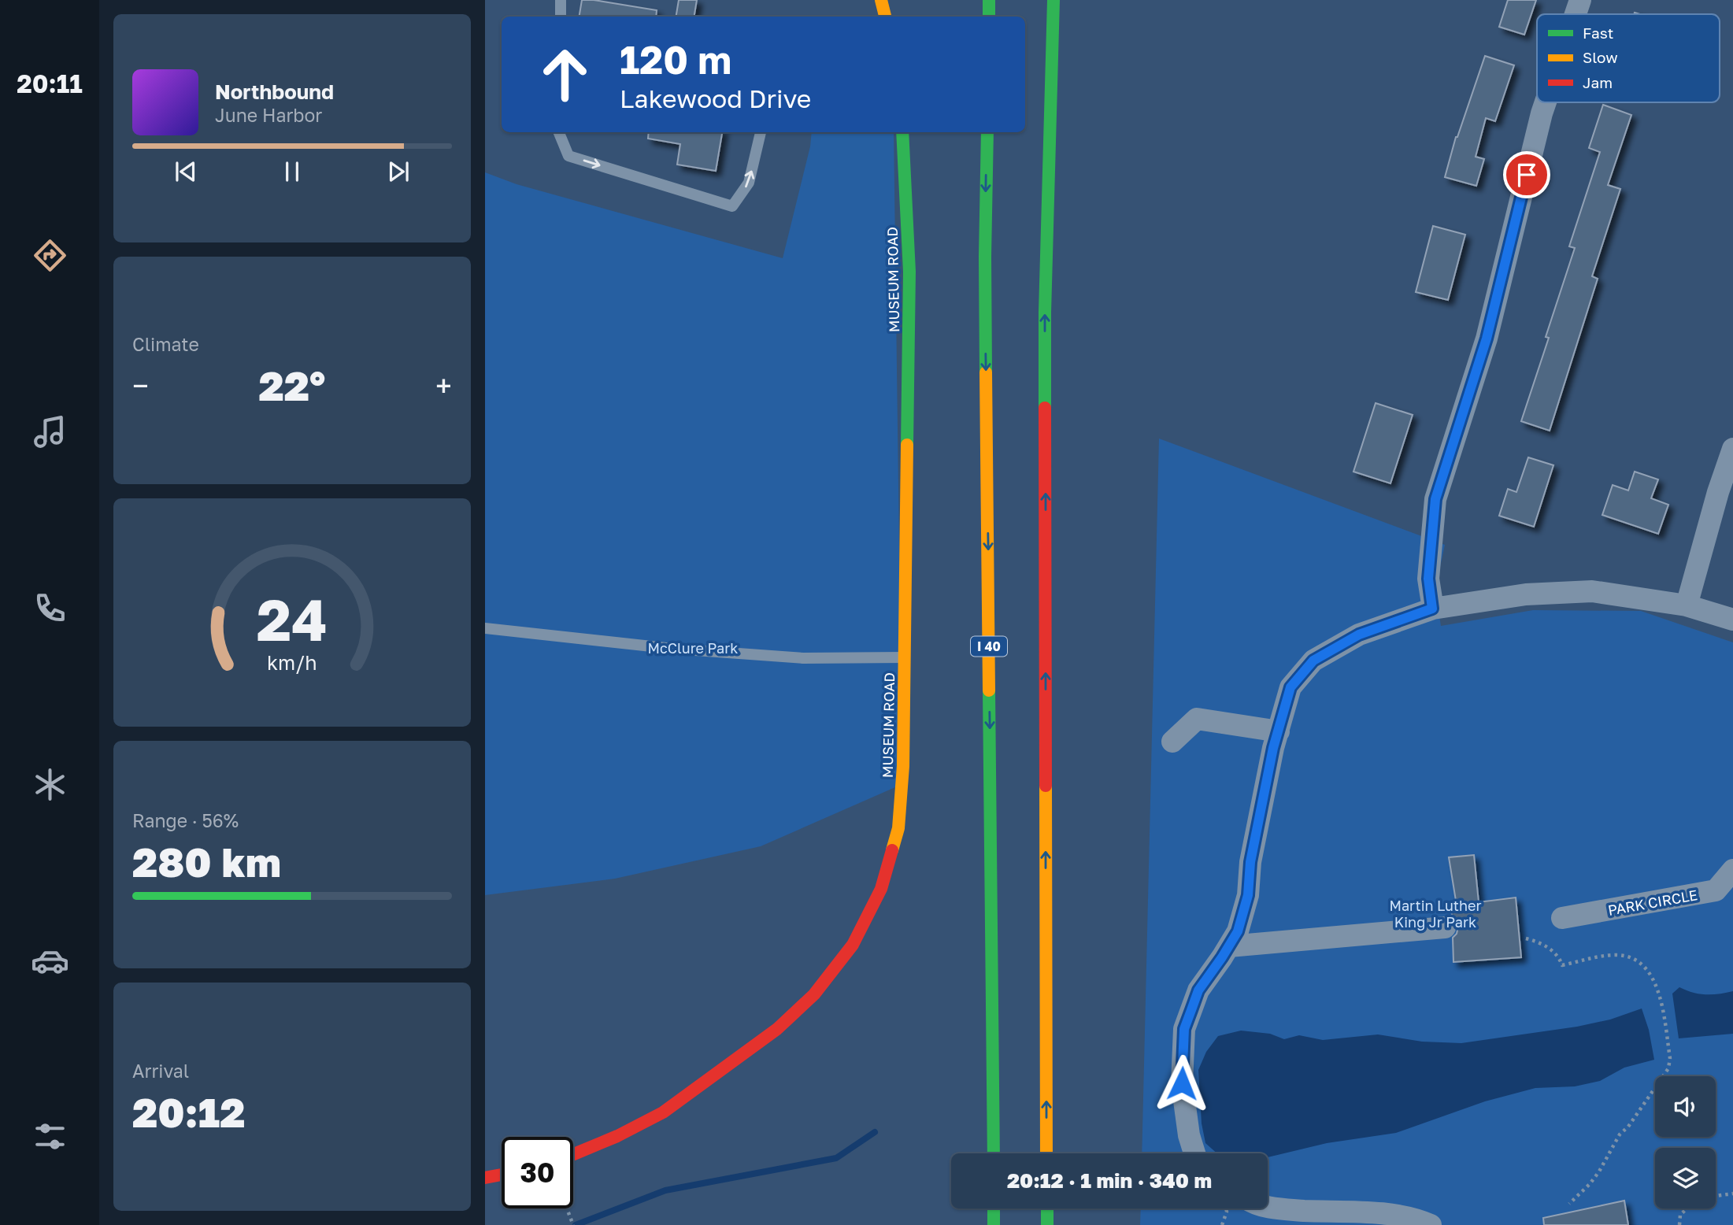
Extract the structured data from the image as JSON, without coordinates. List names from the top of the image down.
{
  "streets": {
    "main road": ["MUSEUM ROAD", "I 40"],
    "street": ["PARK CIRCLE"]
  },
  "parks": ["McClure Park", "Martin Luther King Jr Park"],
  "legend": ["Fast", "Slow", "Jam"],
  "page": {
    "tabs": "20:11",
    "turn": ["120 m", "Lakewood Drive"],
    "song": ["Northbound", "June Harbor"],
    "tile": [
      "Climate",
      ["Range · 56%", "280 km"],
      ["Arrival", "20:12"]
    ],
    "heat": ["−", "22°", "+"],
    "limit": "30",
    "trip": "20:12 · 1 min · 340 m",
    "gauge": ["24", "km/h"]
  }
}
